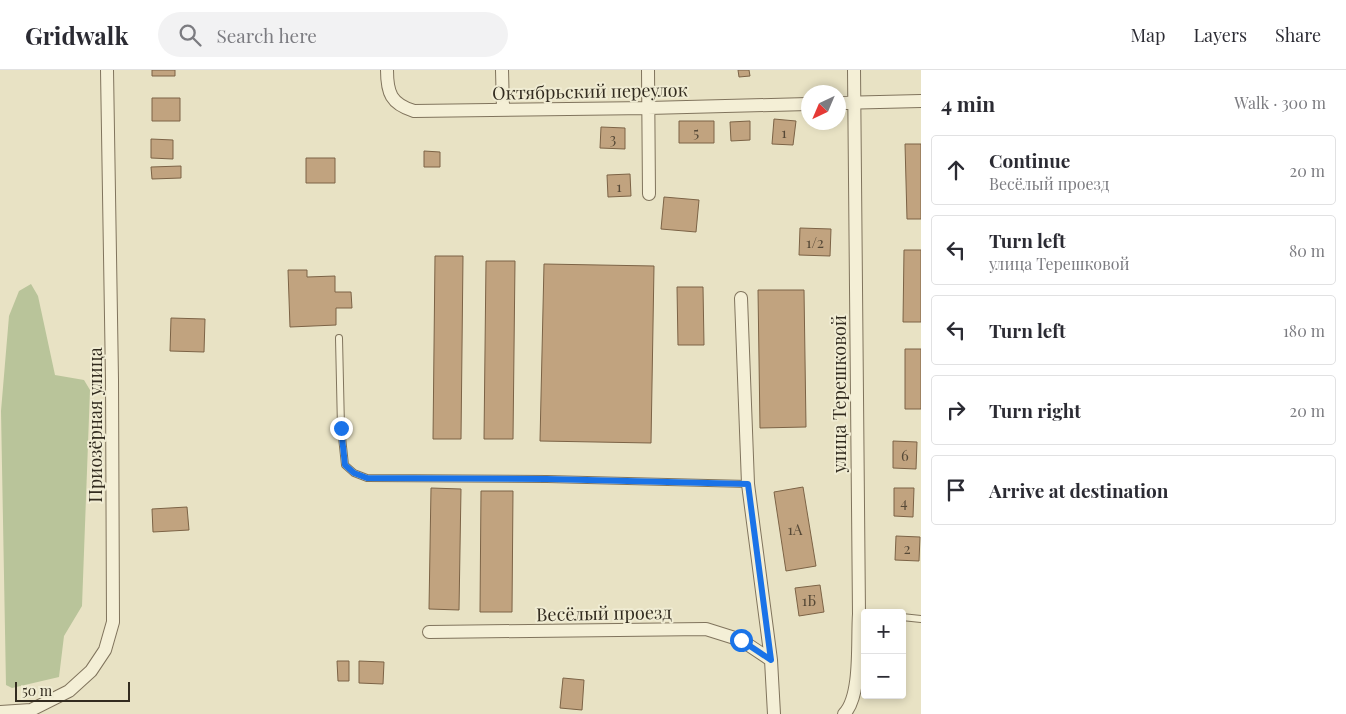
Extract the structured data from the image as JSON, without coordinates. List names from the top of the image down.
{
  "streets": {
    "street": [
      "Октябрьский переулок",
      "улица Терешковой",
      "Приозёрная улица",
      "Весёлый проезд"
    ]
  },
  "house_numbers": [
    "5",
    "1",
    "3",
    "1",
    "1/2",
    "6",
    "4",
    "1А",
    "2",
    "1Б"
  ],
  "scale_bar": "50 m",
  "north": "bottom left",
  "page": {
    "header": "Gridwalk",
    "search": "Search here",
    "nav": ["Map", "Layers", "Share"],
    "heading": ["4 min", "Walk · 300 m"],
    "list": [
      ["Continue", "Весёлый проезд", "20 m"],
      ["Turn left", "улица Терешковой", "80 m"],
      ["Turn left", "180 m"],
      ["Turn right", "20 m"],
      "Arrive at destination"
    ],
    "map_buttons": ["+", "−"],
    "scale": "50 m"
  }
}
